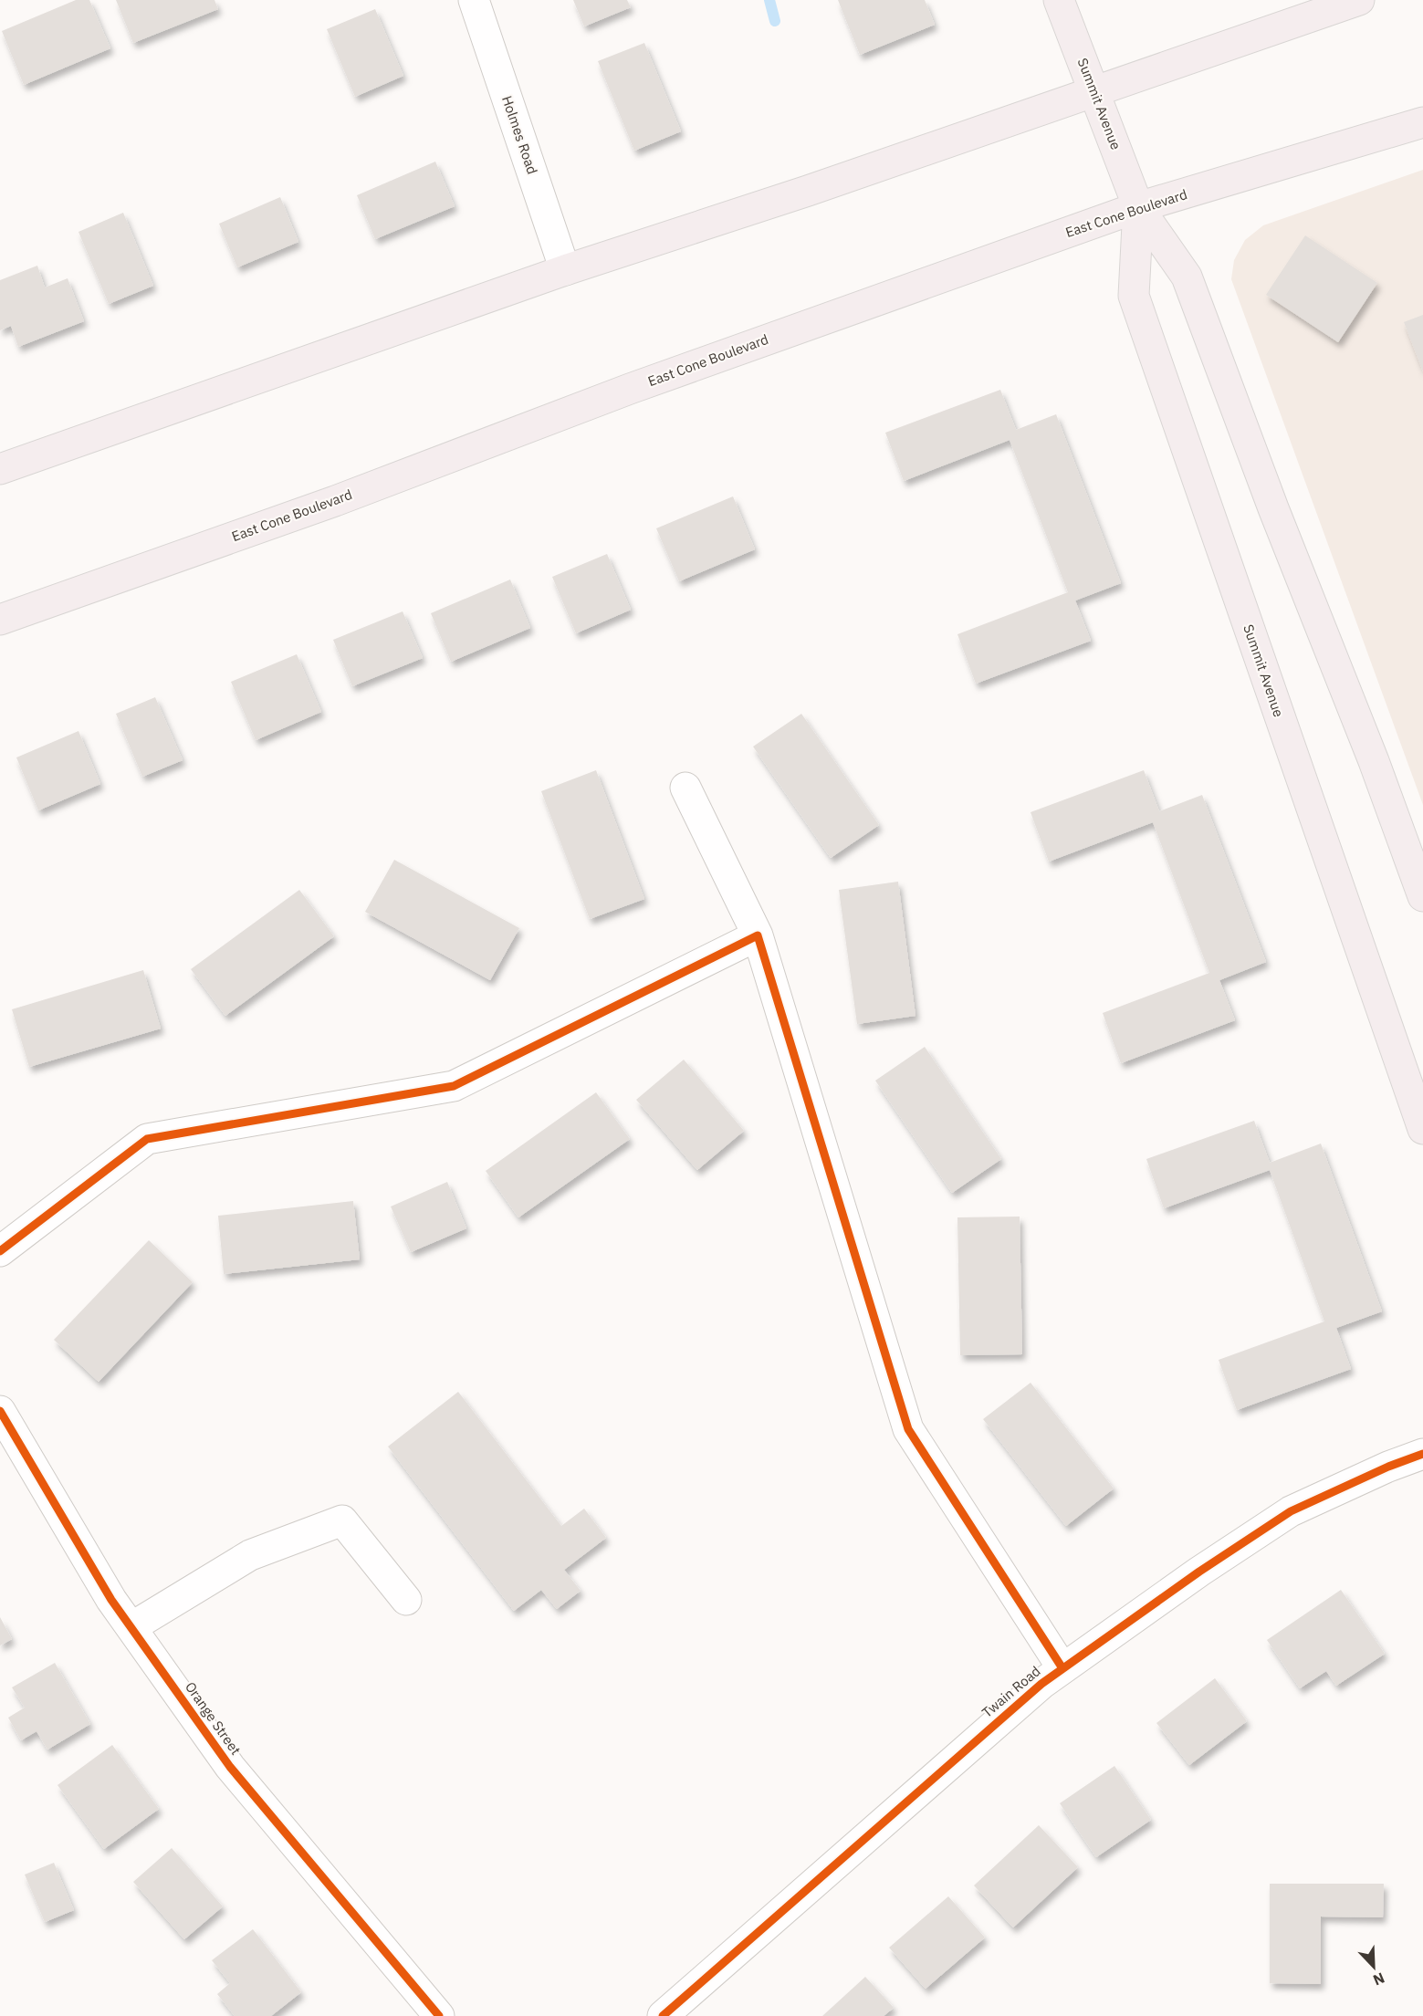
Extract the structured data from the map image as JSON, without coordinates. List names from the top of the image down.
{
  "streets": {
    "main road": ["Summit Avenue", "East Cone Boulevard"],
    "street": ["Holmes Road", "Twain Road", "Orange Street"]
  },
  "crossings": [
    ["Summit Avenue", "East Cone Boulevard"]
  ],
  "north": "bottom right"
}
